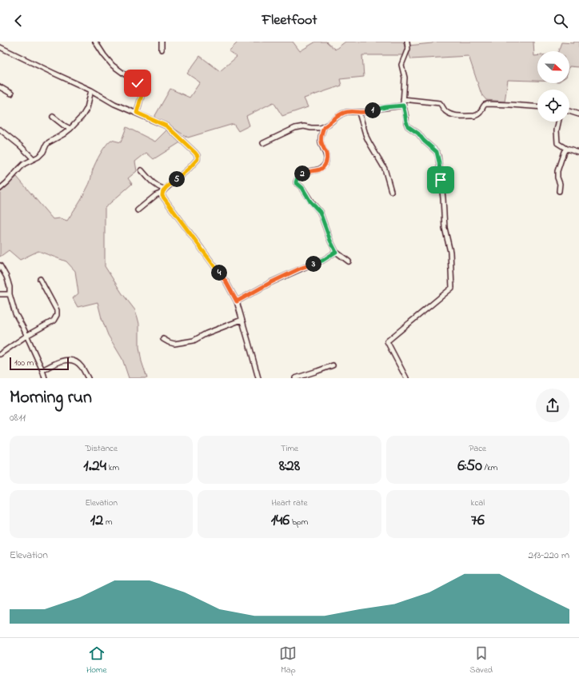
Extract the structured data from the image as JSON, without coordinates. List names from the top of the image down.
{
  "scale_bar": "100 m",
  "north": "right",
  "page": {
    "header": "Fleetfoot",
    "pins": [
      "1",
      "2",
      "5",
      "3",
      "4"
    ],
    "scale": "100 m",
    "heading": ["Morning run", "08:11"],
    "stats": [
      ["Distance", "1.24 km"],
      ["Time", "8:28"],
      ["Pace", "6:50 /km"],
      ["Elevation", "12 m"],
      ["Heart rate", "146 bpm"],
      ["kcal", "76"]
    ],
    "chart": ["Elevation", "213–220 m"],
    "tabs": ["Home", "Map", "Saved"]
  }
}
